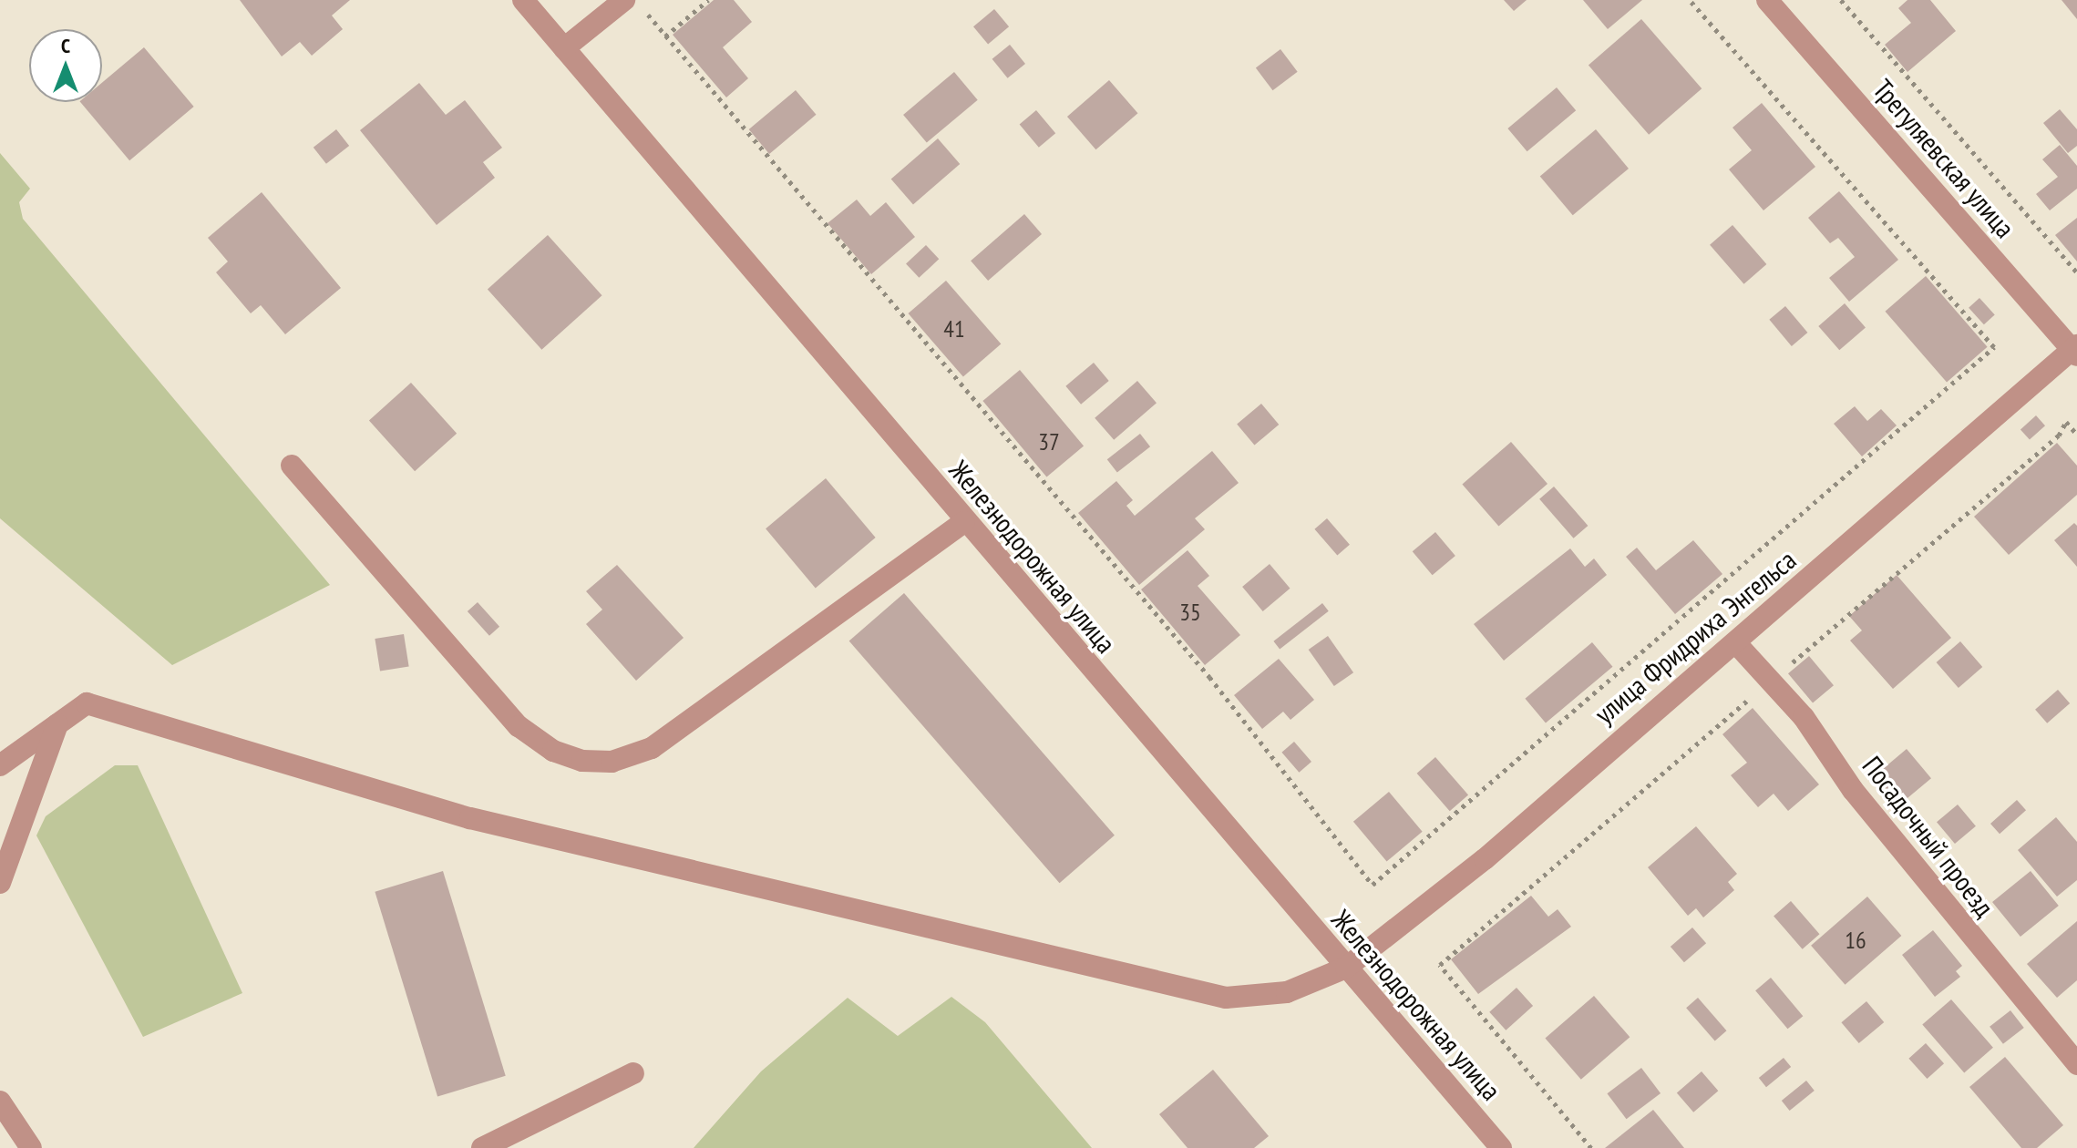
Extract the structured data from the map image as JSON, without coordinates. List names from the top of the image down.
{
  "streets": {
    "street": [
      "Трегуляевская улица",
      "Железнодорожная улица",
      "улица Фридриха Энгельса",
      "Посадочный проезд"
    ]
  },
  "crossings": [
    ["Трегуляевская улица", "улица Фридриха Энгельса"],
    ["Железнодорожная улица", "улица Фридриха Энгельса"],
    ["улица Фридриха Энгельса", "Посадочный проезд"]
  ],
  "house_numbers": [
    "41",
    "37",
    "35",
    "16"
  ],
  "north": "top"
}
